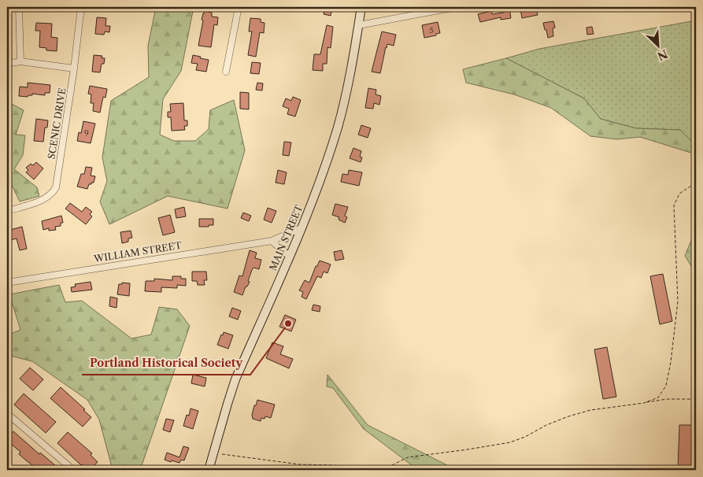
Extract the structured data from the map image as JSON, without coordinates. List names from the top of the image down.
{
  "streets": {
    "main road": ["MAIN STREET"],
    "street": ["SCENIC DRIVE", "WILLIAM STREET"]
  },
  "crossings": [
    ["MAIN STREET", "WILLIAM STREET"]
  ],
  "places": ["Portland Historical Society"],
  "house_numbers": ["5", "9"],
  "north": "bottom right"
}
